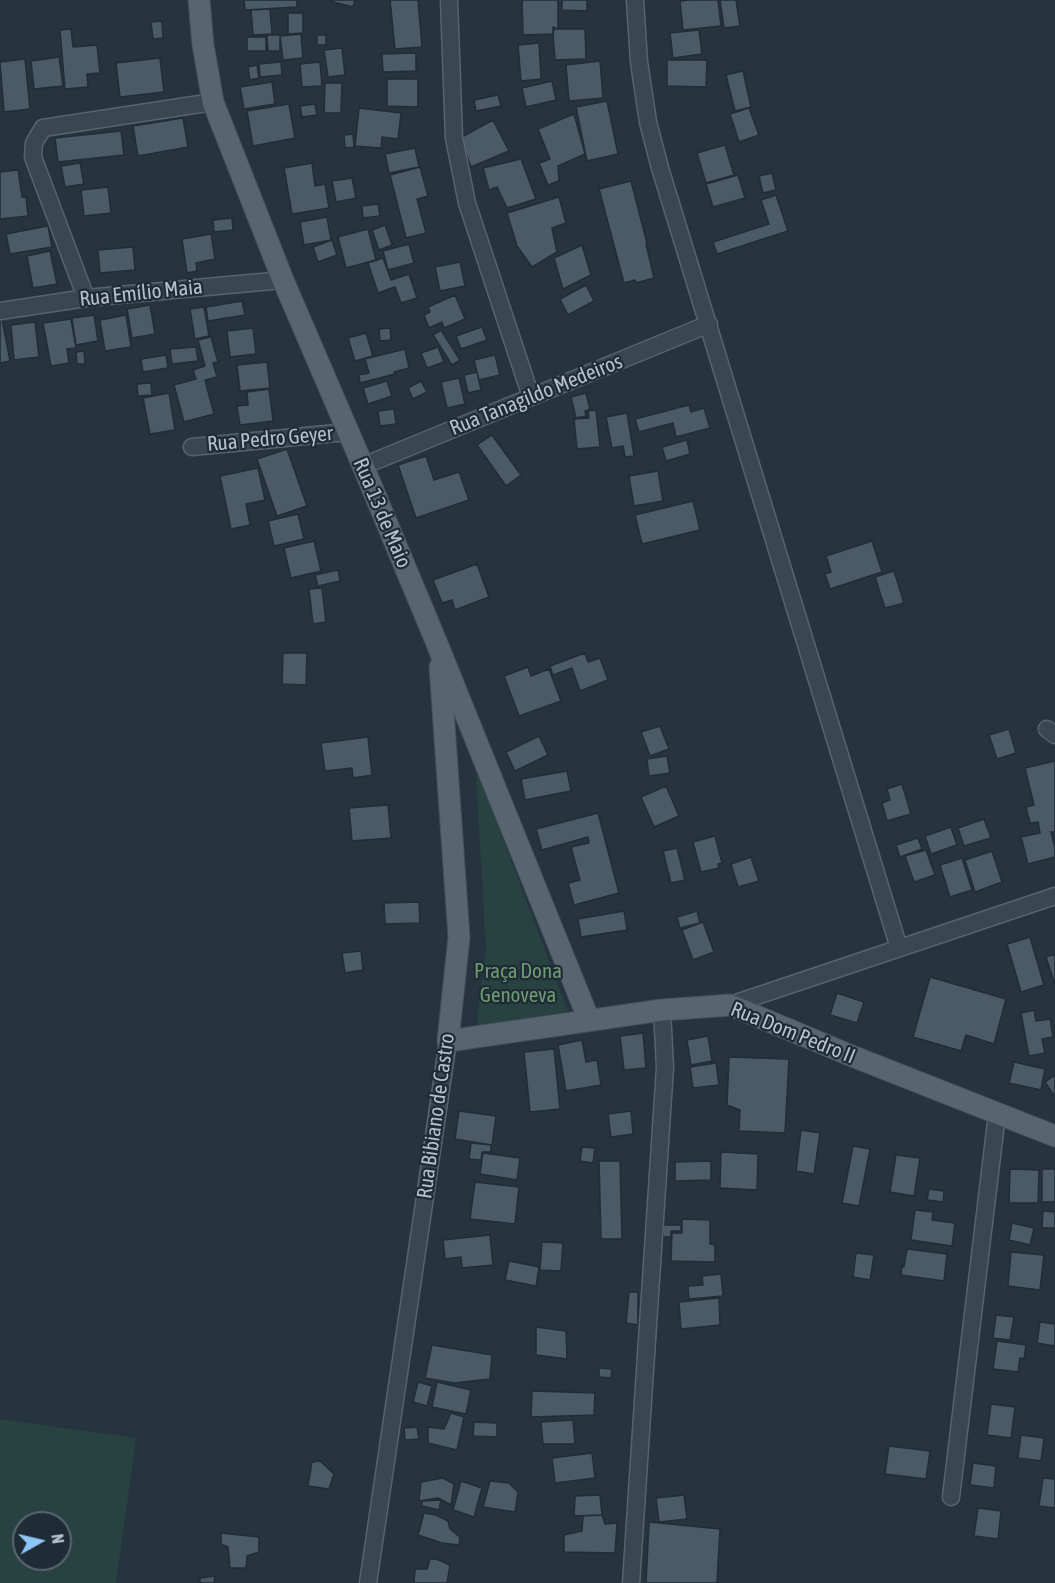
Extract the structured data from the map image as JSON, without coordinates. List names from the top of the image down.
{
  "streets": {
    "main road": ["Rua 13 de Maio", "Rua Dom Pedro II", "Rua Bibiano de Castro"],
    "street": ["Rua Emílio Maia", "Rua Tanagildo Medeiros", "Rua Pedro Geyer"]
  },
  "crossings": [
    ["Rua Emílio Maia", "Rua 13 de Maio"],
    ["Rua Tanagildo Medeiros", "Rua 13 de Maio"],
    ["Rua Pedro Geyer", "Rua 13 de Maio"],
    ["Rua 13 de Maio", "Rua Dom Pedro II"],
    ["Rua 13 de Maio", "Rua Bibiano de Castro"],
    ["Rua Dom Pedro II", "Rua Bibiano de Castro"]
  ],
  "parks": ["Praça Dona Genoveva"],
  "north": "right"
}
